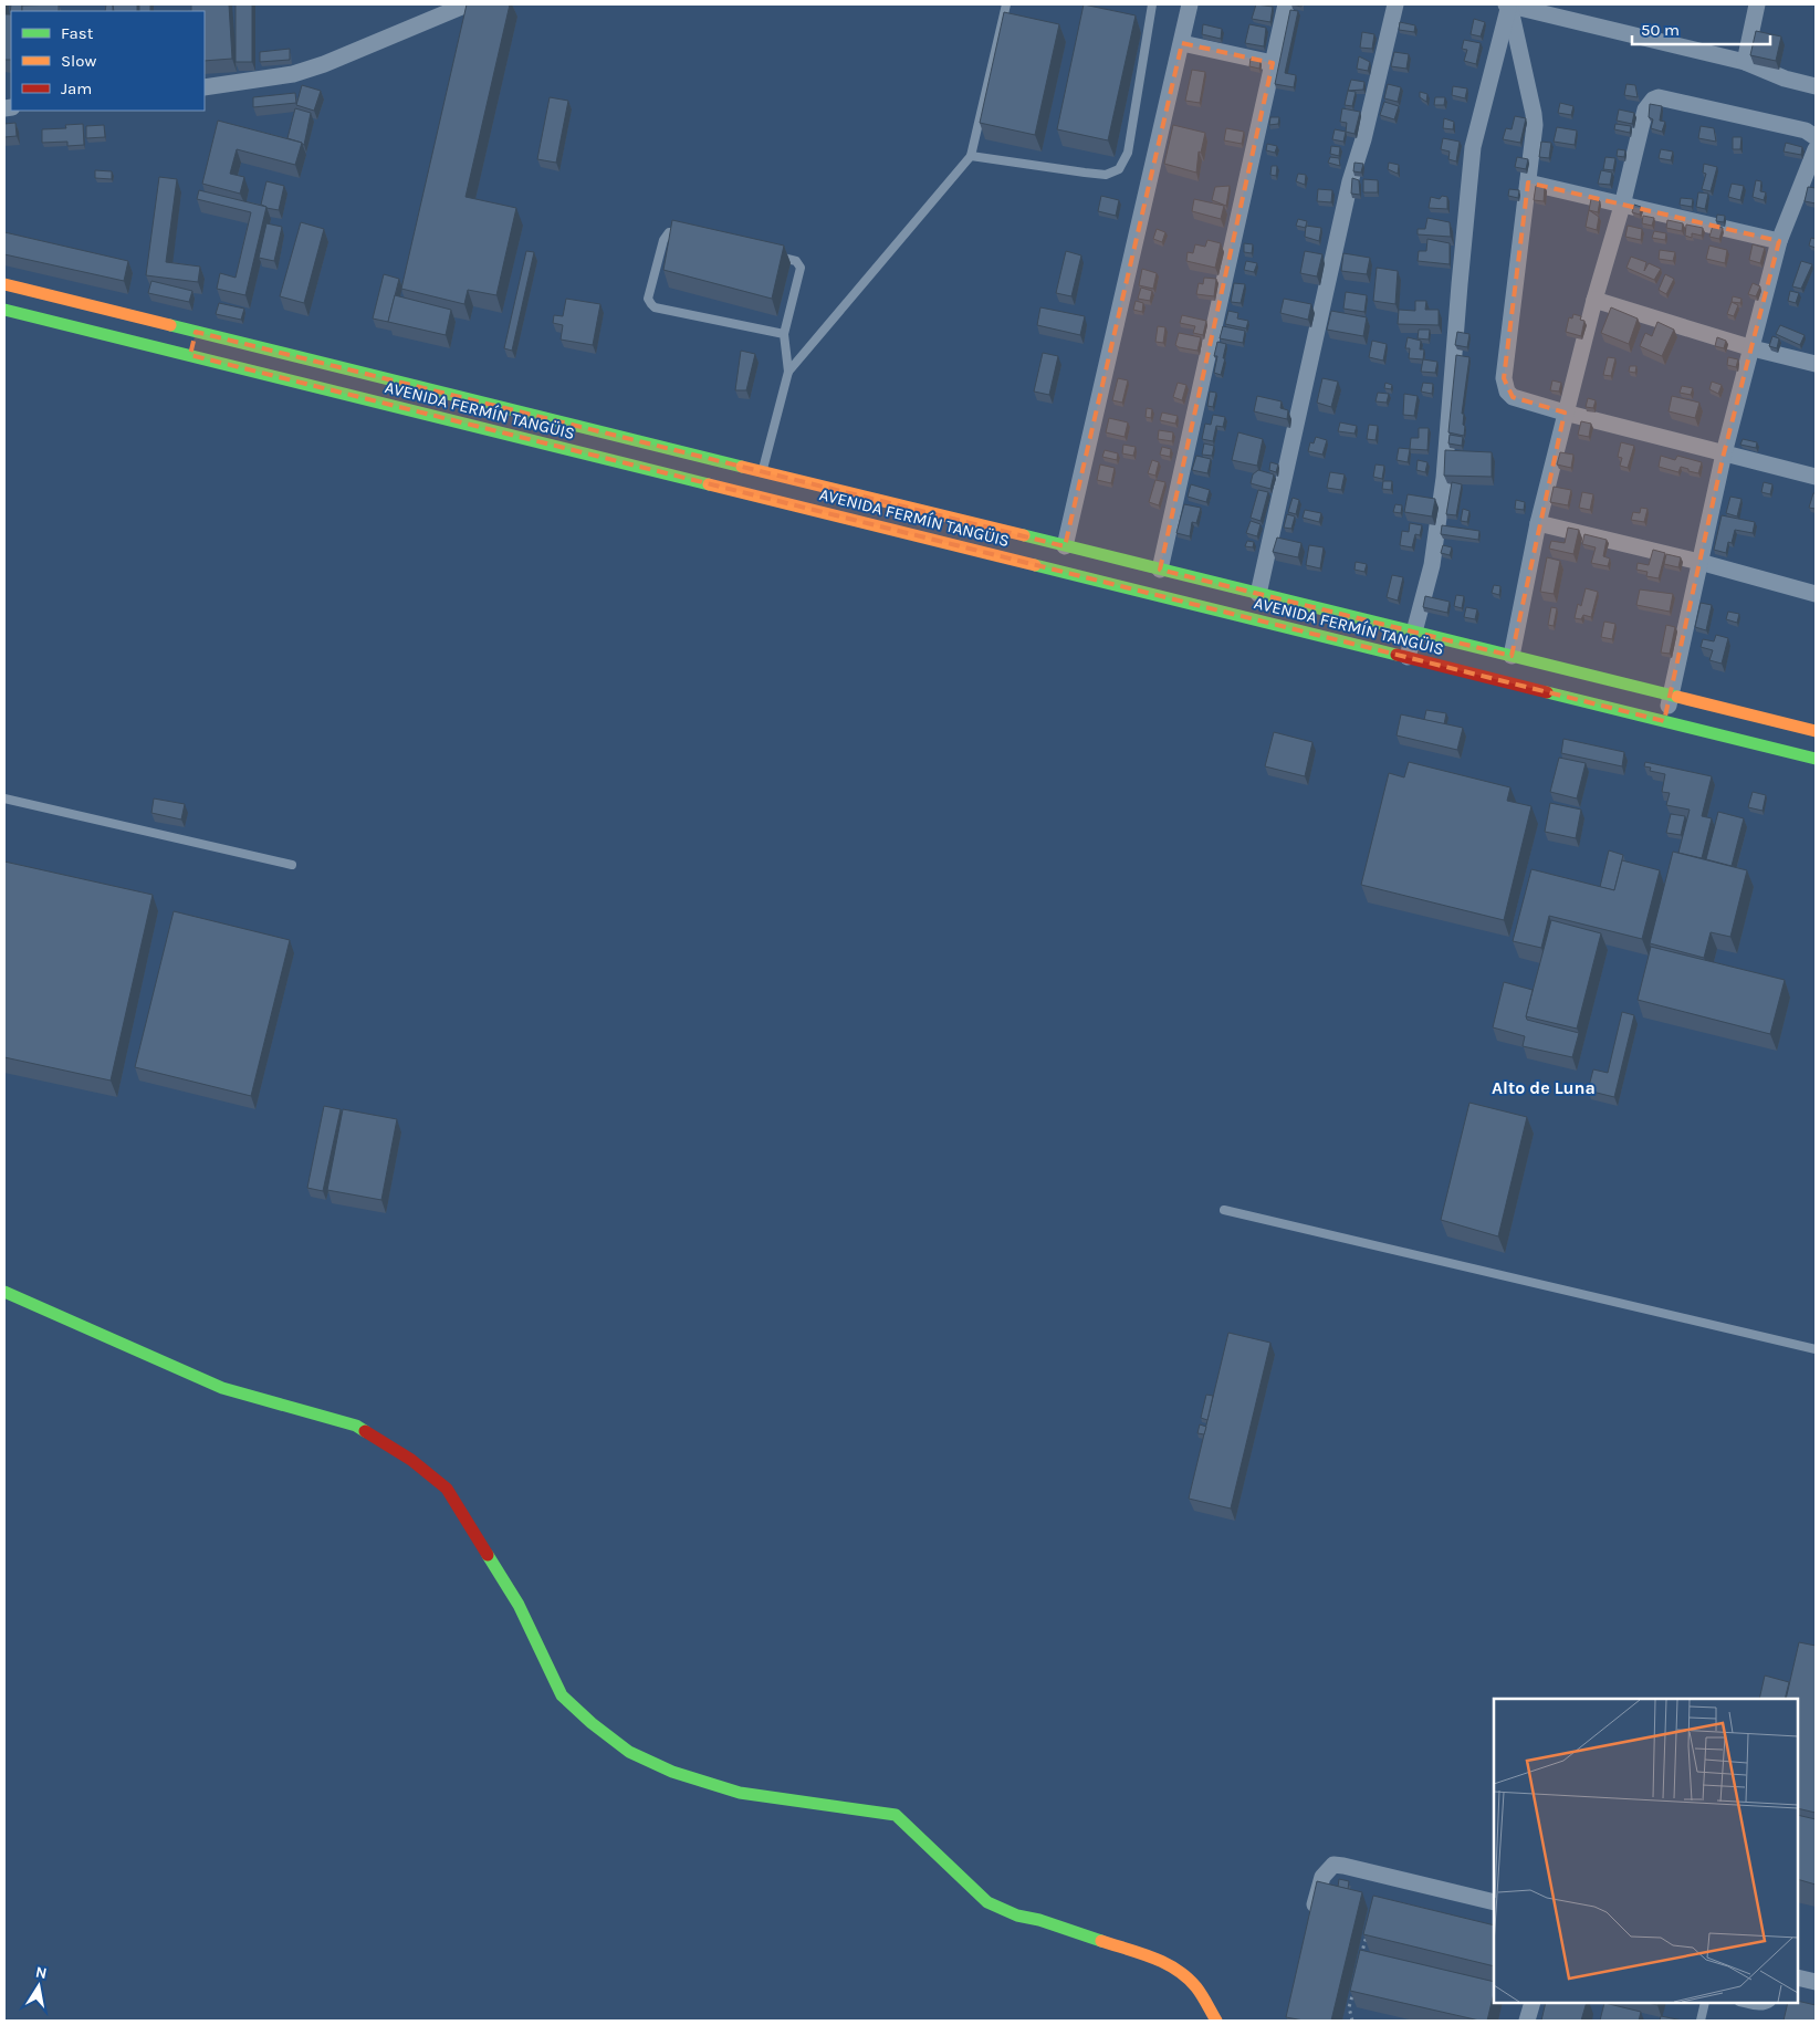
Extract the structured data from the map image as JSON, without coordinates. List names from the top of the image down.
{
  "streets": {
    "main road": ["AVENIDA FERMÍN TANGÜIS"]
  },
  "districts": ["Alto de Luna"],
  "legend": ["Fast", "Slow", "Jam"],
  "scale_bar": "50 m",
  "north": "top"
}
